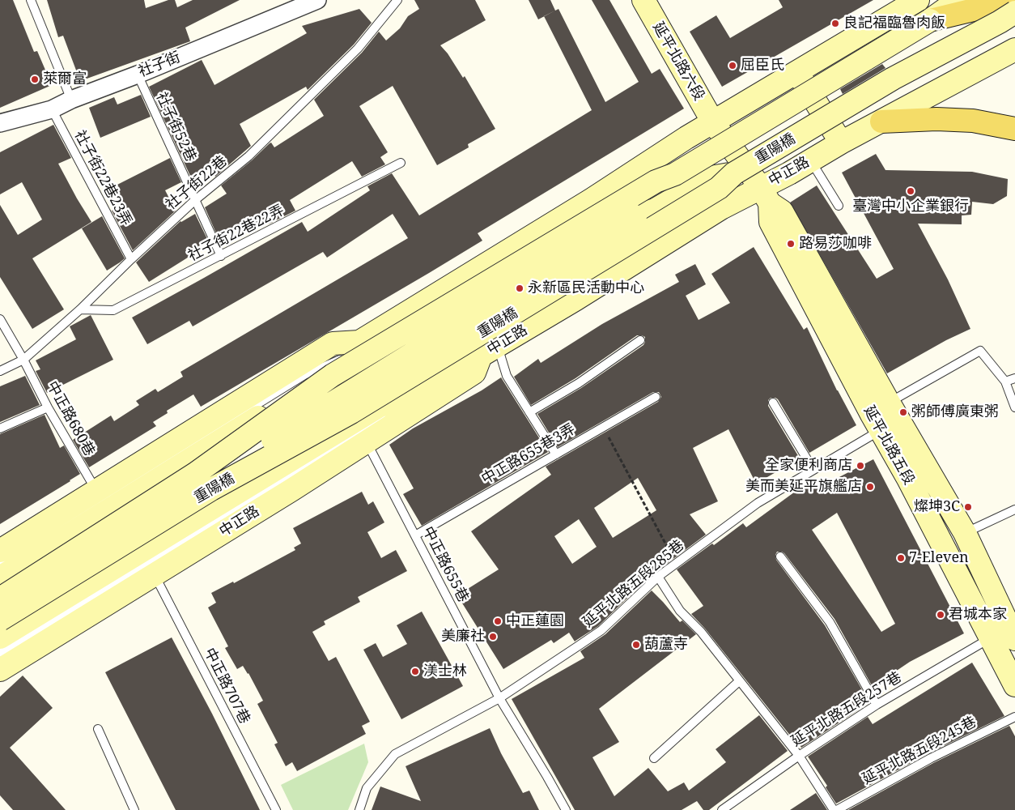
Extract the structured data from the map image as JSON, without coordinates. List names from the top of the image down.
{
  "streets": {
    "main road": [
      "延平北路六段",
      "重陽橋",
      "中正路",
      "延平北路五段"
    ],
    "street": ["社子街"],
    "lane": [
      "社子街52巷",
      "社子街22巷23弄",
      "社子街22巷",
      "社子街22巷22弄",
      "中正路680巷",
      "中正路655巷3弄",
      "中正路655巷",
      "延平北路五段285巷",
      "中正路707巷",
      "延平北路五段257巷",
      "延平北路五段245巷"
    ]
  },
  "crossings": [
    ["社子街", "社子街52巷"],
    ["社子街", "社子街22巷23弄"],
    ["社子街52巷", "社子街22巷"],
    ["社子街52巷", "社子街22巷22弄"],
    ["中正路", "延平北路五段"],
    ["中正路", "中正路655巷"],
    ["中正路", "中正路707巷"],
    ["社子街22巷23弄", "社子街22巷"],
    ["社子街22巷", "社子街22巷22弄"],
    ["社子街22巷", "中正路680巷"],
    ["延平北路五段", "延平北路五段285巷"],
    ["延平北路五段", "延平北路五段257巷"],
    ["中正路655巷3弄", "中正路655巷"],
    ["中正路655巷", "延平北路五段285巷"]
  ],
  "places": [
    "良記福臨魯肉飯",
    "屈臣氏",
    "萊爾富",
    "臺灣中小企業銀行",
    "路易莎咖啡",
    "永新區民活動中心",
    "粥師傅廣東粥",
    "全家便利商店",
    "美而美延平旗艦店",
    "燦坤3C",
    "7-Eleven",
    "君城本家",
    "中正蓮園",
    "美廉社",
    "葫蘆寺",
    "渼士林"
  ]
}
